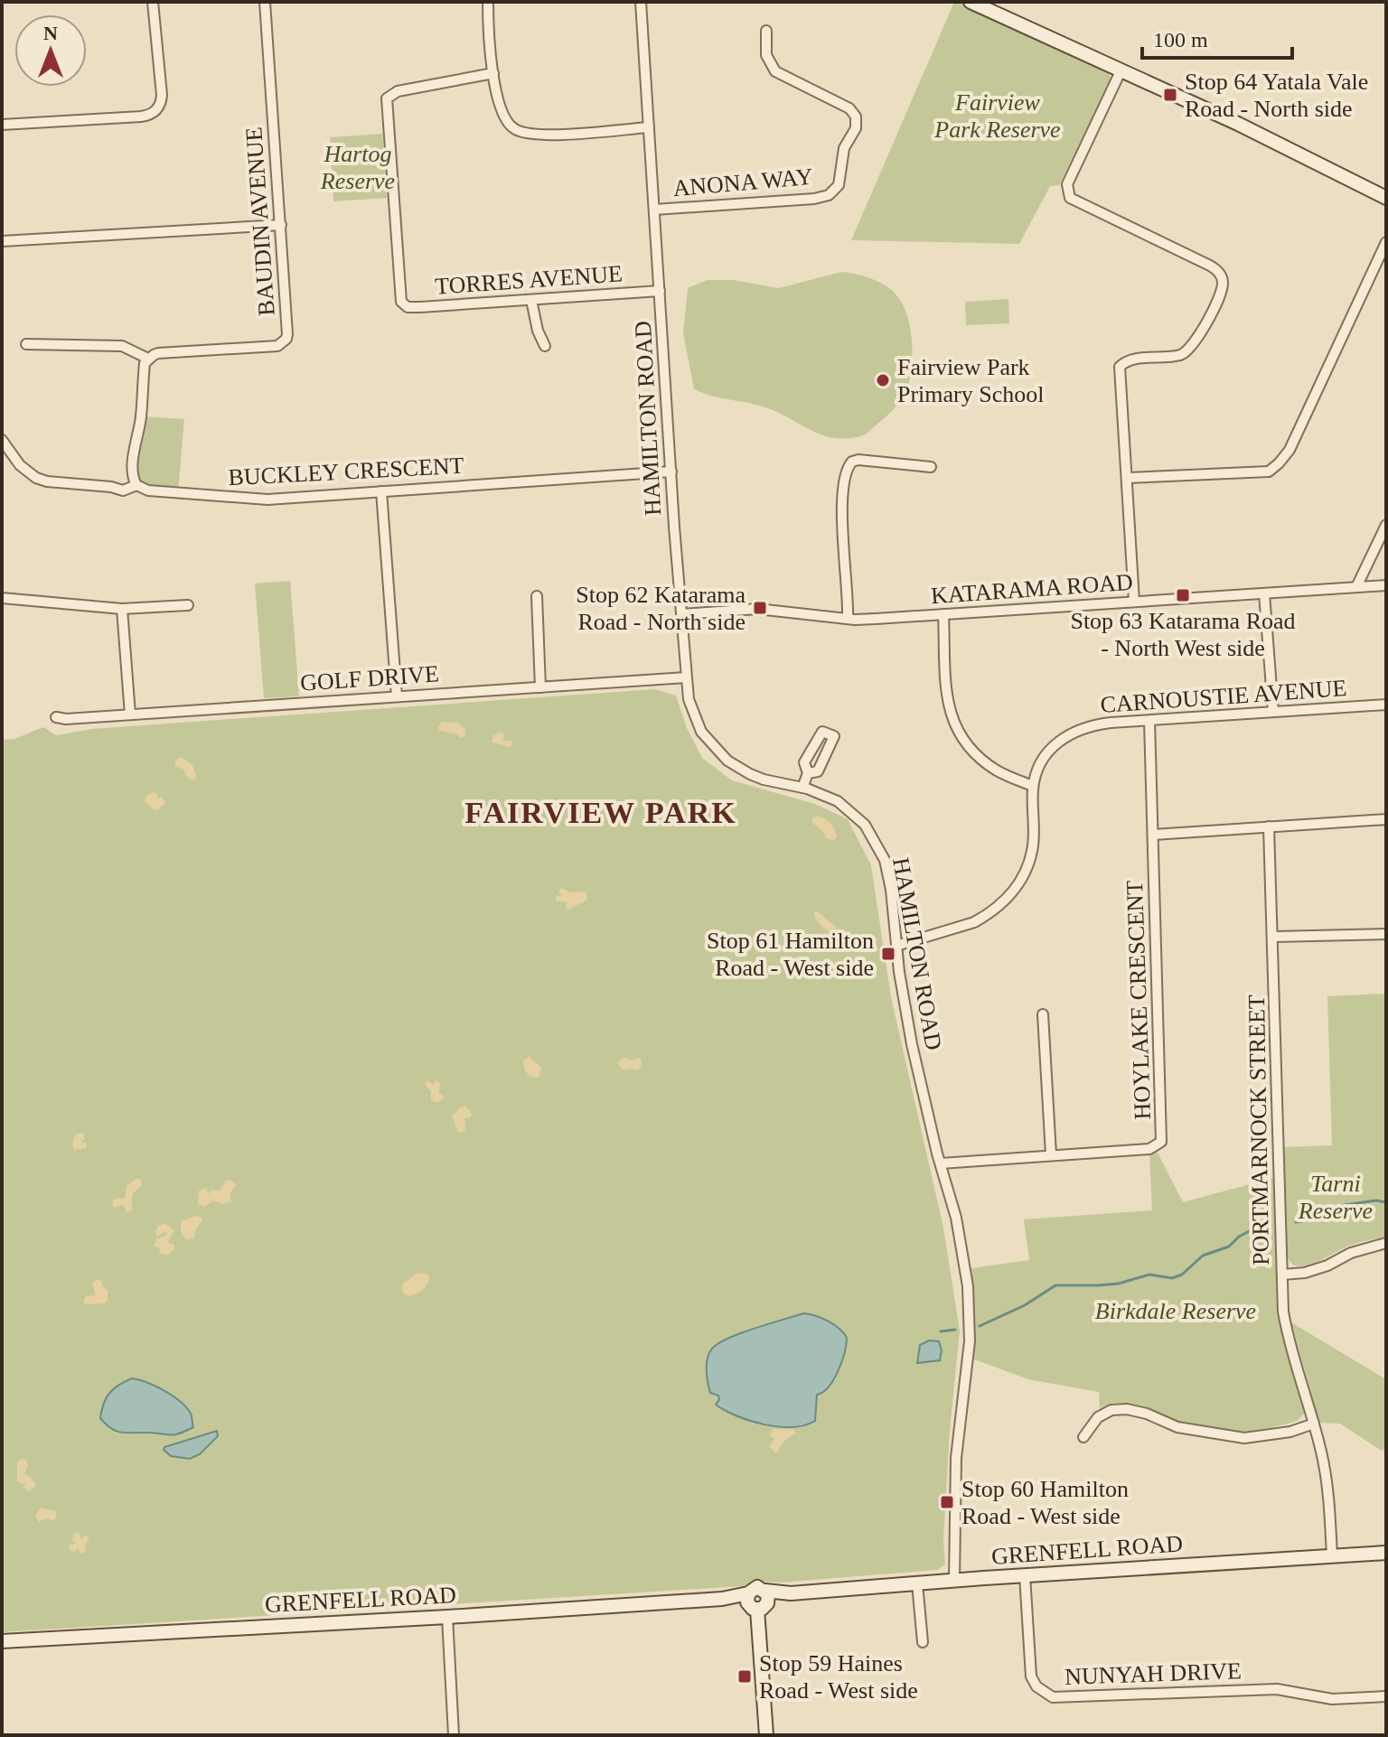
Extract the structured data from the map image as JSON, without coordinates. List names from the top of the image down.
{
  "streets": {
    "street": [
      "ANONA WAY",
      "BAUDIN AVENUE",
      "TORRES AVENUE",
      "HAMILTON ROAD",
      "BUCKLEY CRESCENT",
      "KATARAMA ROAD",
      "GOLF DRIVE",
      "CARNOUSTIE AVENUE",
      "HOYLAKE CRESCENT",
      "PORTMARNOCK STREET",
      "GRENFELL ROAD",
      "NUNYAH DRIVE"
    ]
  },
  "crossings": [
    ["ANONA WAY", "HAMILTON ROAD"],
    ["TORRES AVENUE", "HAMILTON ROAD"],
    ["HAMILTON ROAD", "BUCKLEY CRESCENT"],
    ["HAMILTON ROAD", "KATARAMA ROAD"],
    ["HAMILTON ROAD", "GOLF DRIVE"],
    ["HAMILTON ROAD", "CARNOUSTIE AVENUE"],
    ["HAMILTON ROAD", "HOYLAKE CRESCENT"],
    ["HAMILTON ROAD", "GRENFELL ROAD"],
    ["CARNOUSTIE AVENUE", "HOYLAKE CRESCENT"],
    ["PORTMARNOCK STREET", "GRENFELL ROAD"],
    ["GRENFELL ROAD", "NUNYAH DRIVE"]
  ],
  "districts": ["FAIRVIEW PARK"],
  "parks": [
    "Fairview Park Reserve",
    "Hartog Reserve",
    "Tarni Reserve",
    "Birkdale Reserve"
  ],
  "places": {
    "transit": [
      "Stop 64 Yatala Vale Road - North side",
      "Stop 63 Katarama Road - North West side",
      "Stop 62 Katarama Road - North side",
      "Stop 61 Hamilton Road - West side",
      "Stop 60 Hamilton Road - West side",
      "Stop 59 Haines Road - West side"
    ],
    "other": ["Fairview Park Primary School"]
  },
  "scale_bar": "100 m",
  "north": "top"
}
